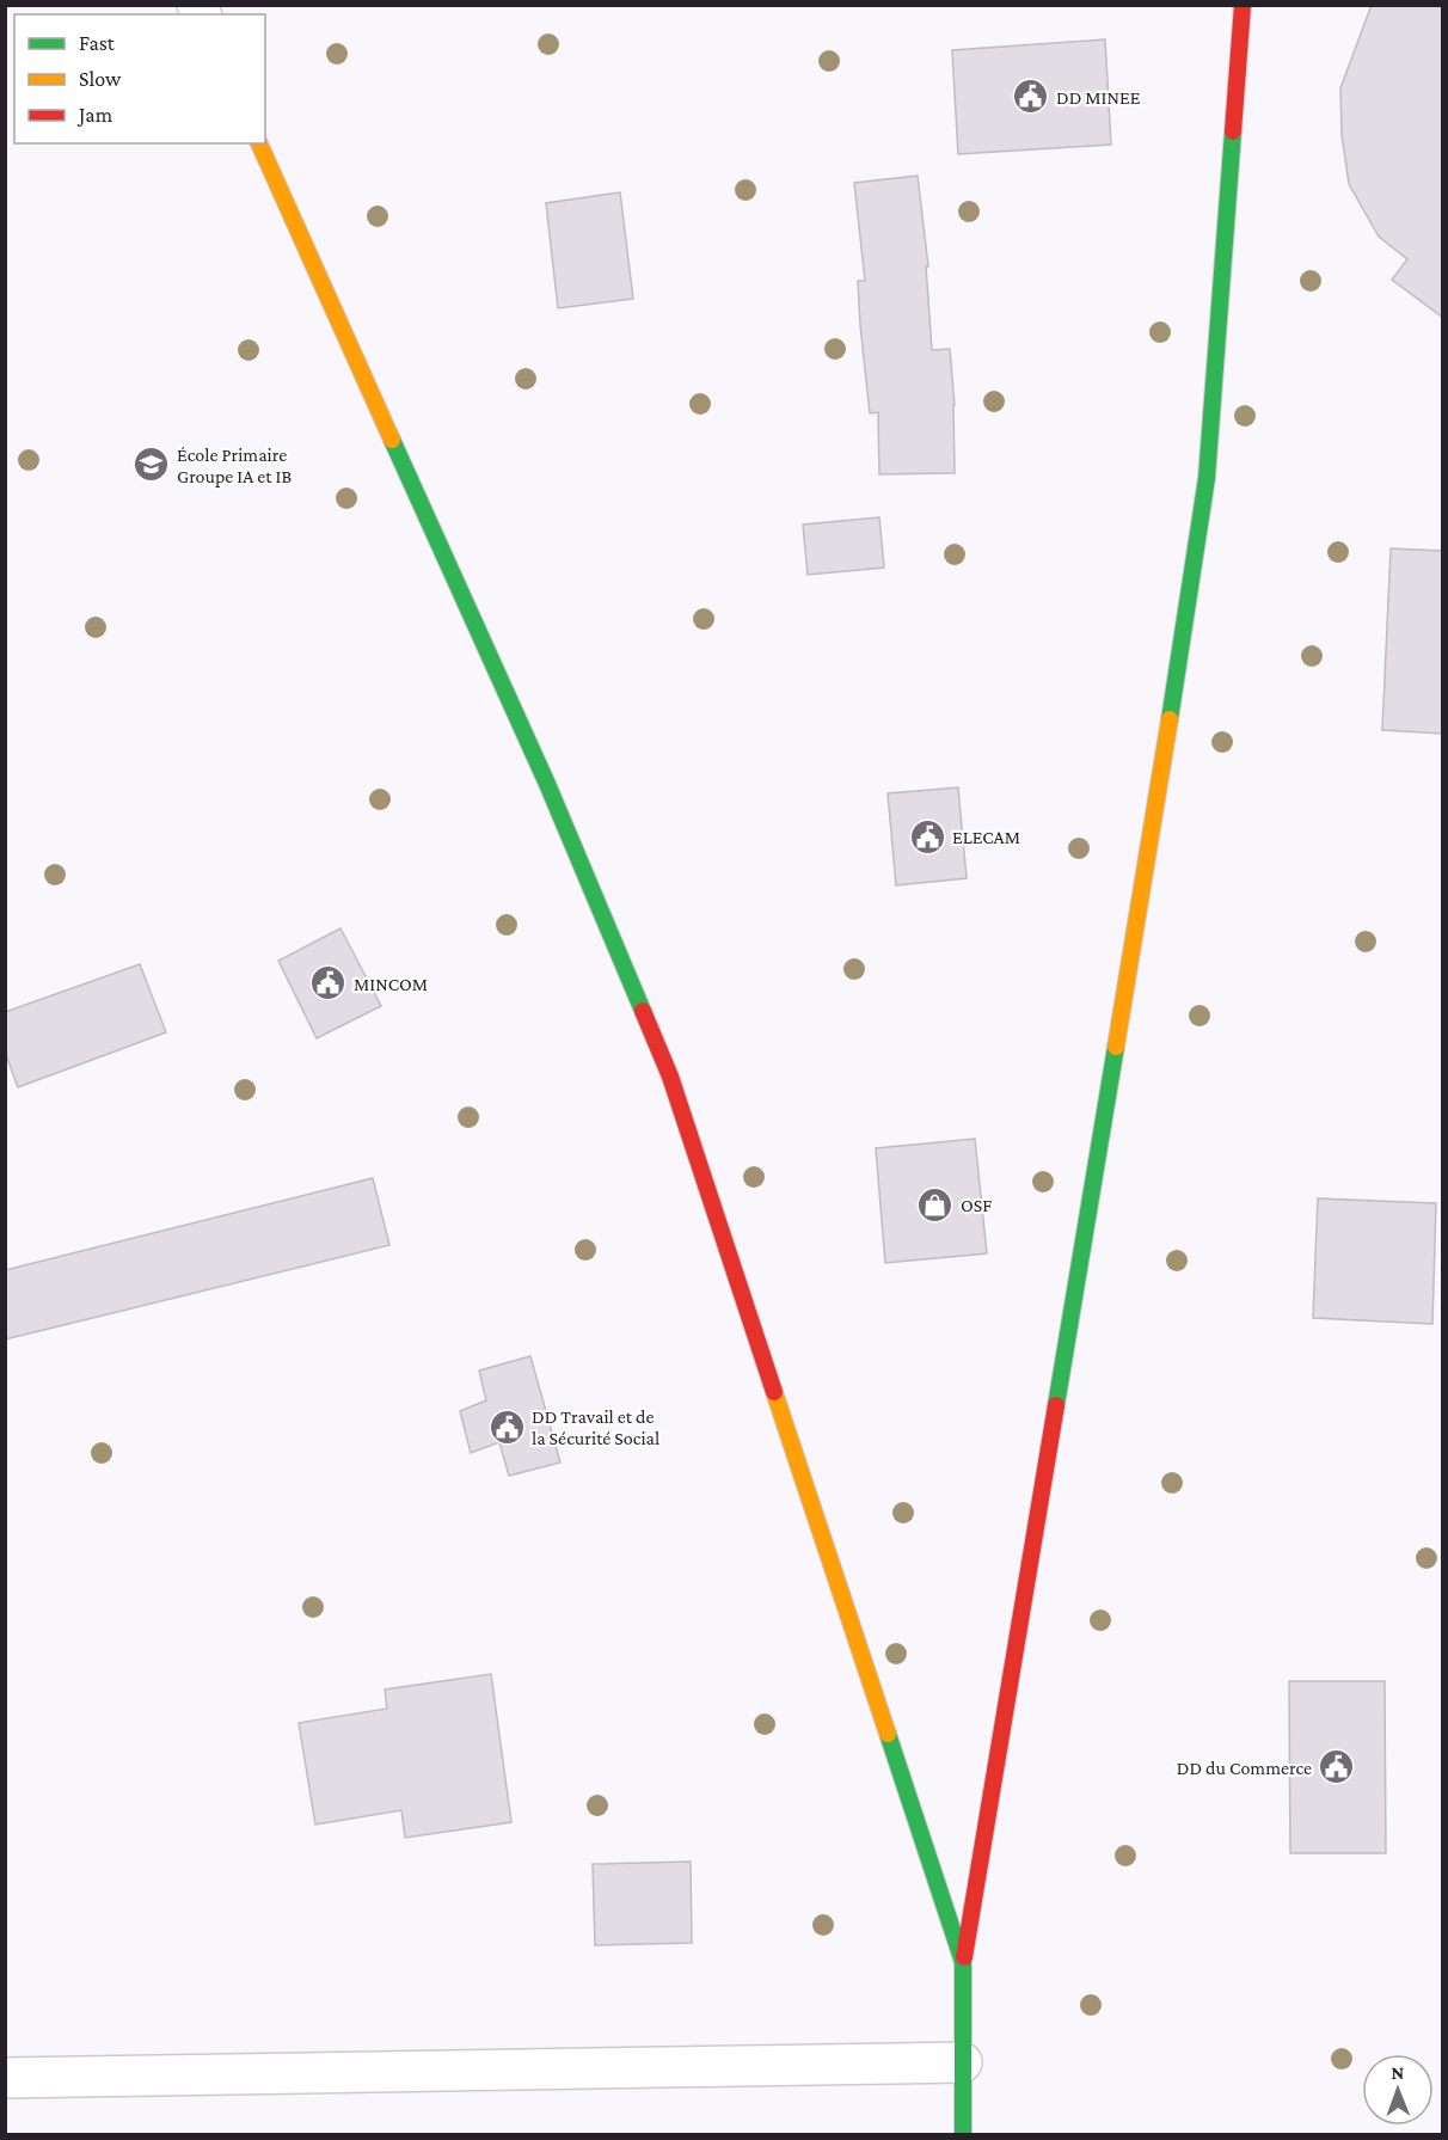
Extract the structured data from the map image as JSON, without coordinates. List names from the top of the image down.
{
  "places": {
    "public building": [
      "DD MINEE",
      "ELECAM",
      "MINCOM",
      "DD Travail et de la Sécurité Social",
      "DD du Commerce"
    ],
    "school or university": ["École Primaire Groupe IA et IB"],
    "shop": ["OSF"]
  },
  "legend": ["Fast", "Slow", "Jam"],
  "north": "top"
}
